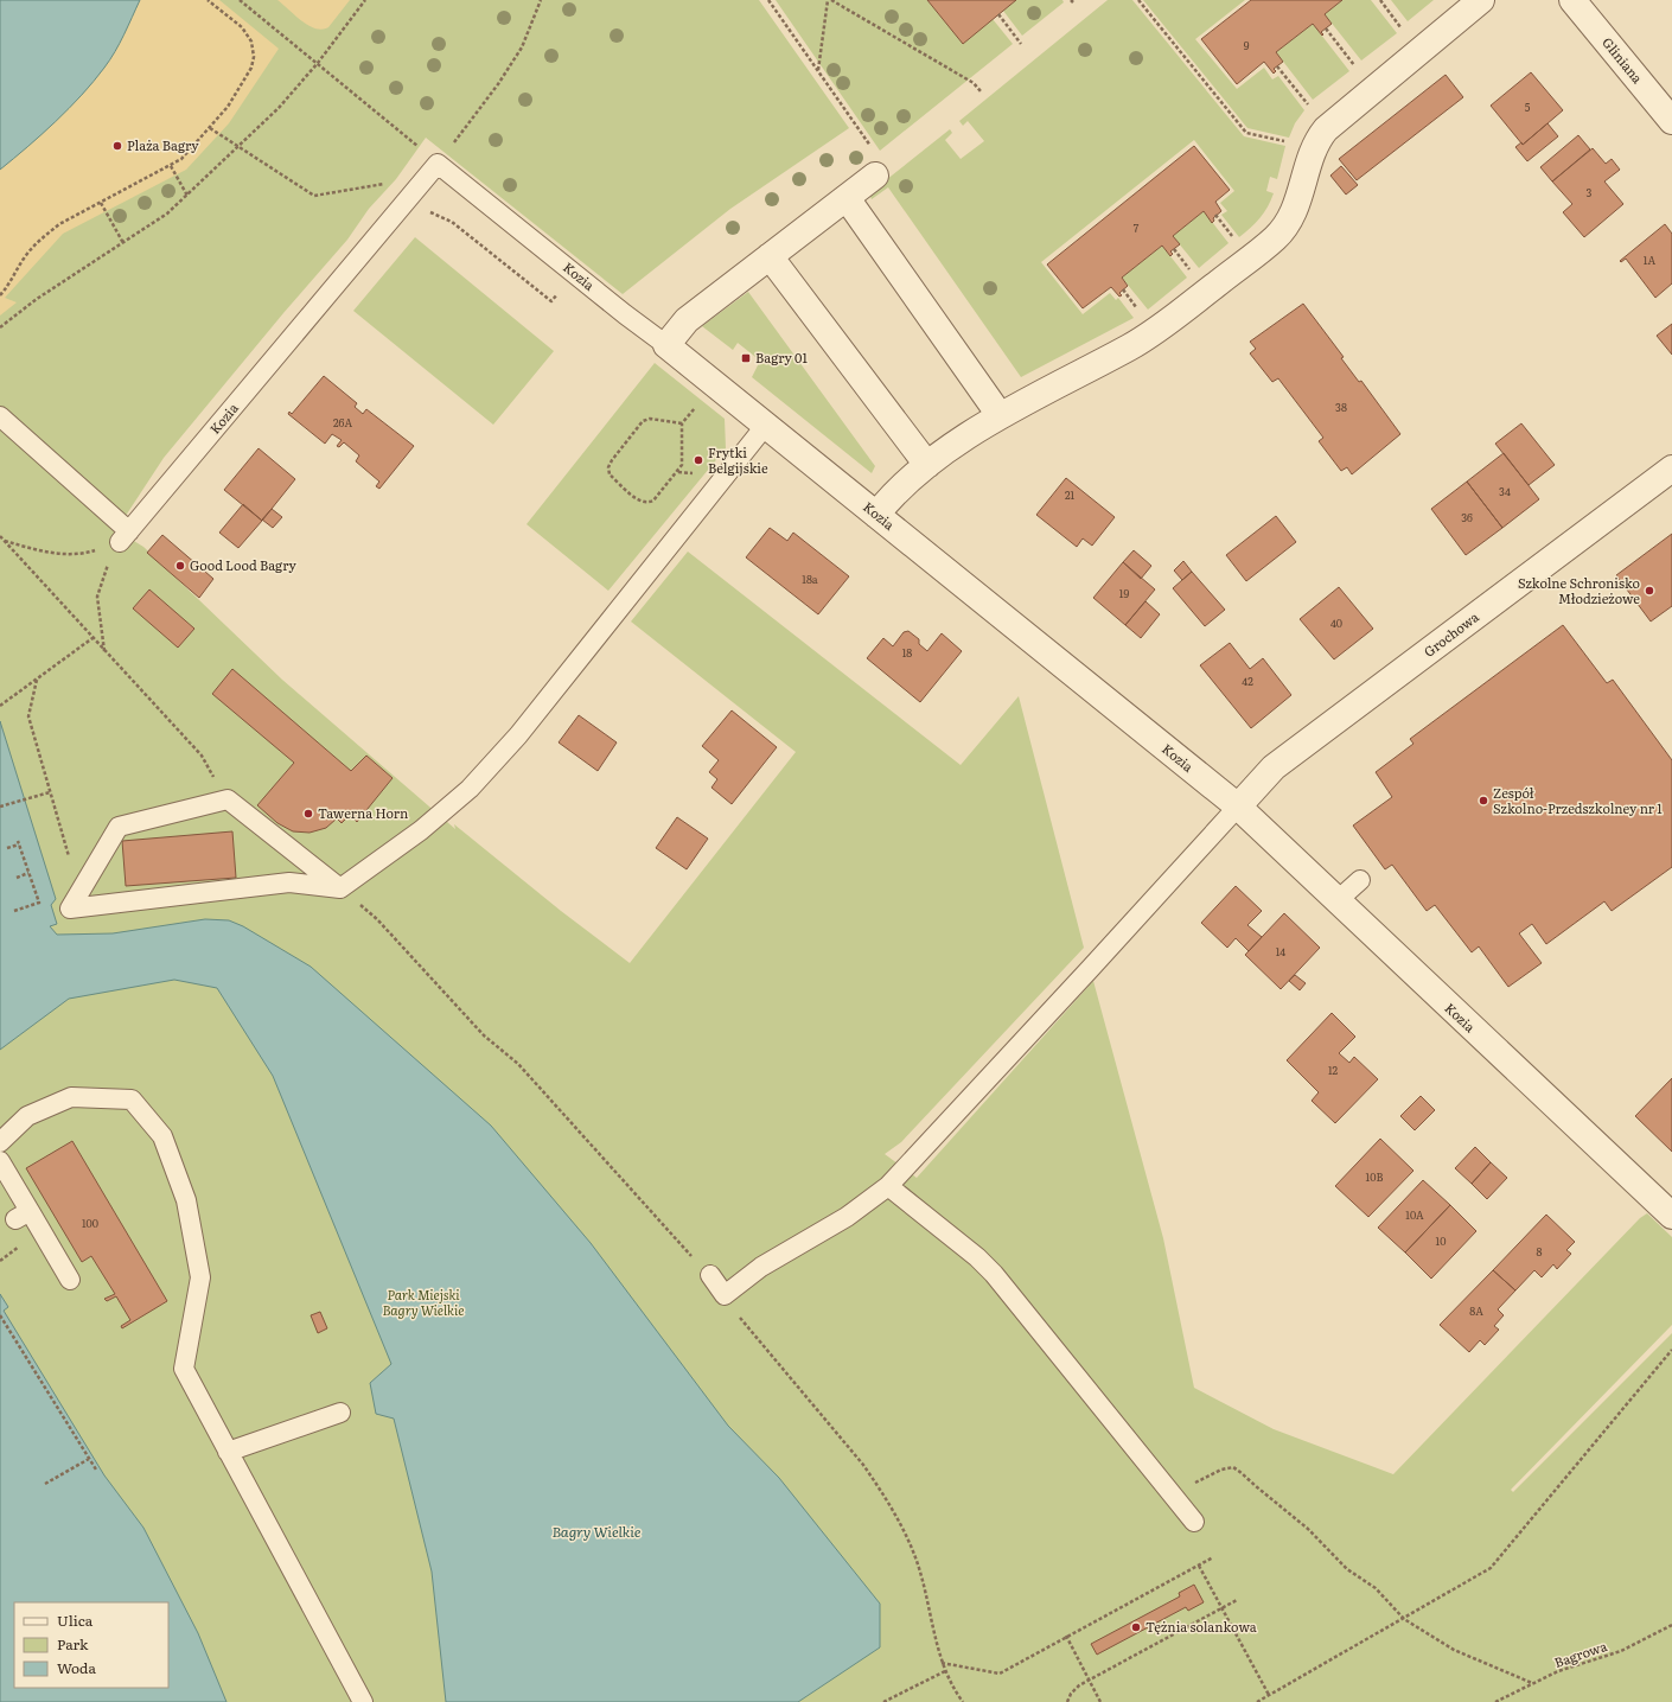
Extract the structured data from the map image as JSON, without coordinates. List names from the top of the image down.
{
  "streets": {
    "street": ["Gliniana", "Kozia", "Grochowa"],
    "path": ["Bagrowa"]
  },
  "crossings": [
    ["Kozia", "Grochowa"]
  ],
  "water": ["Bagry Wielkie"],
  "parks": ["Park Miejski Bagry Wielkie"],
  "places": {
    "other": [
      "Plaża Bagry",
      "Frytki Belgijskie",
      "Good Lood Bagry",
      "Szkolne Schronisko Młodzieżowe",
      "Zespół Szkolno-Przedszkolney nr 1",
      "Tawerna Horn",
      "Tężnia solankowa"
    ],
    "transit": ["Bagry 01"]
  },
  "house_numbers": [
    "9",
    "5",
    "3",
    "7",
    "1A",
    "38",
    "26A",
    "34",
    "21",
    "36",
    "18a",
    "19",
    "40",
    "18",
    "42",
    "14",
    "12",
    "10B",
    "10A",
    "100",
    "10",
    "8",
    "8A"
  ],
  "legend": ["Ulica", "Park", "Woda"]
}
